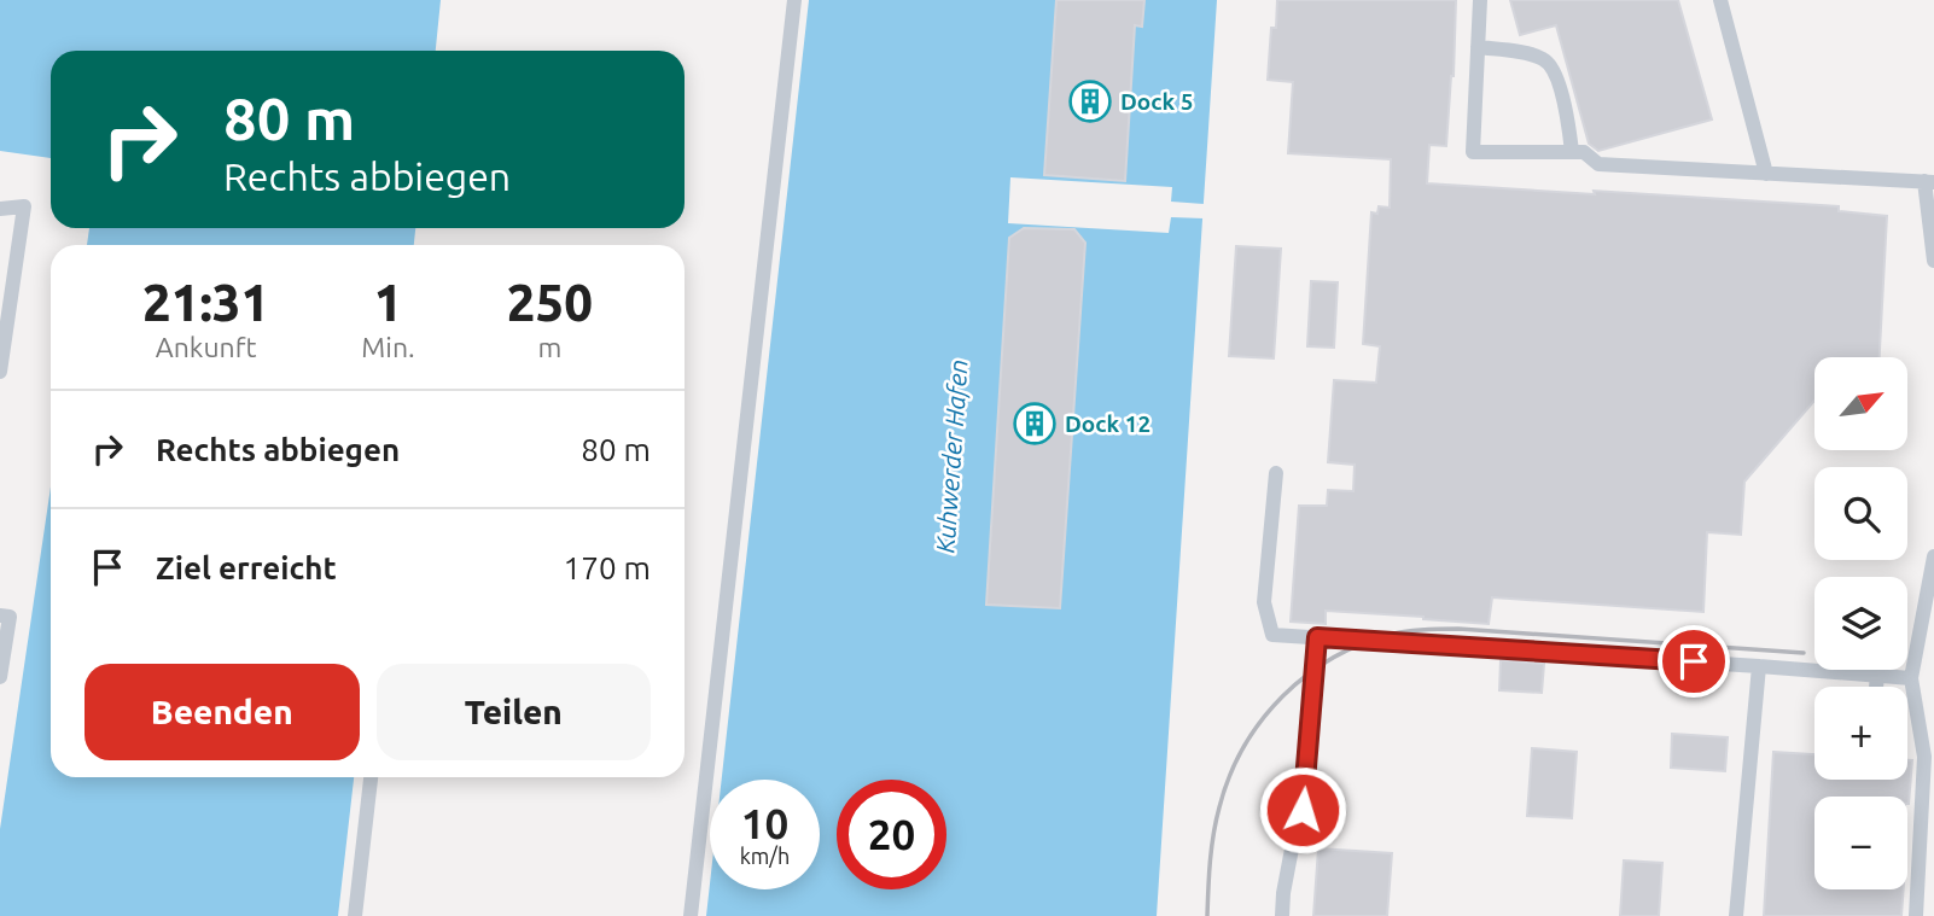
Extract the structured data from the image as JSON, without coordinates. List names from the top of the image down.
{
  "water": ["Kuhwerder Hafen"],
  "places": {
    "building": ["Dock 5", "Dock 12"]
  },
  "north": "top right",
  "page": {
    "turn": ["80 m", "Rechts abbiegen"],
    "eta": [
      "21:31",
      "Ankunft",
      "1",
      "Min.",
      "250",
      "m"
    ],
    "map_buttons": ["+", "−"],
    "list": [
      {
        "name": "Rechts abbiegen",
        "value": "80 m"
      },
      {
        "name": "Ziel erreicht",
        "value": "170 m"
      }
    ],
    "buttons": ["Beenden", "Teilen"],
    "speed": "10 km/h",
    "limit": "20"
  }
}
